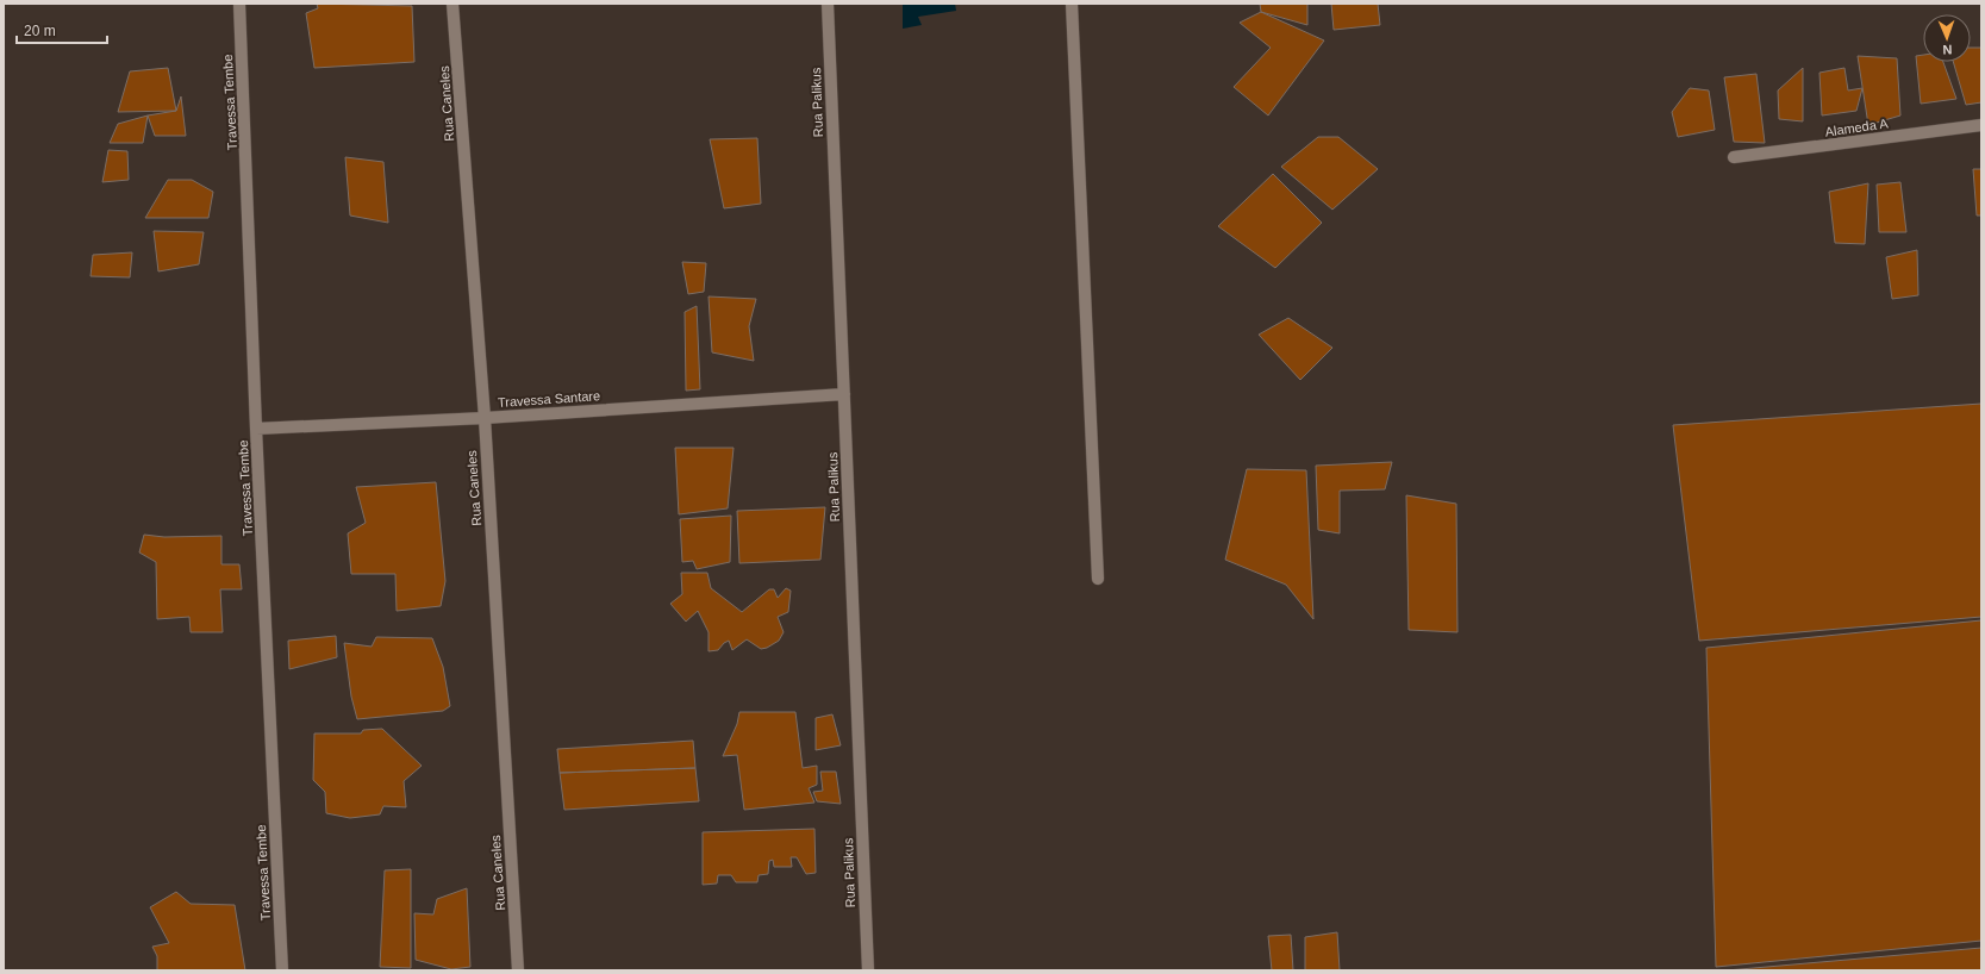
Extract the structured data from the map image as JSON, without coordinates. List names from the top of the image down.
{
  "streets": {
    "street": [
      "Travessa Tembe",
      "Rua Palikus",
      "Rua Caneles",
      "Alameda A",
      "Travessa Santare"
    ]
  },
  "crossings": [
    ["Travessa Tembe", "Travessa Santare"],
    ["Rua Palikus", "Travessa Santare"],
    ["Rua Caneles", "Travessa Santare"]
  ],
  "scale_bar": "20 m",
  "north": "bottom"
}
